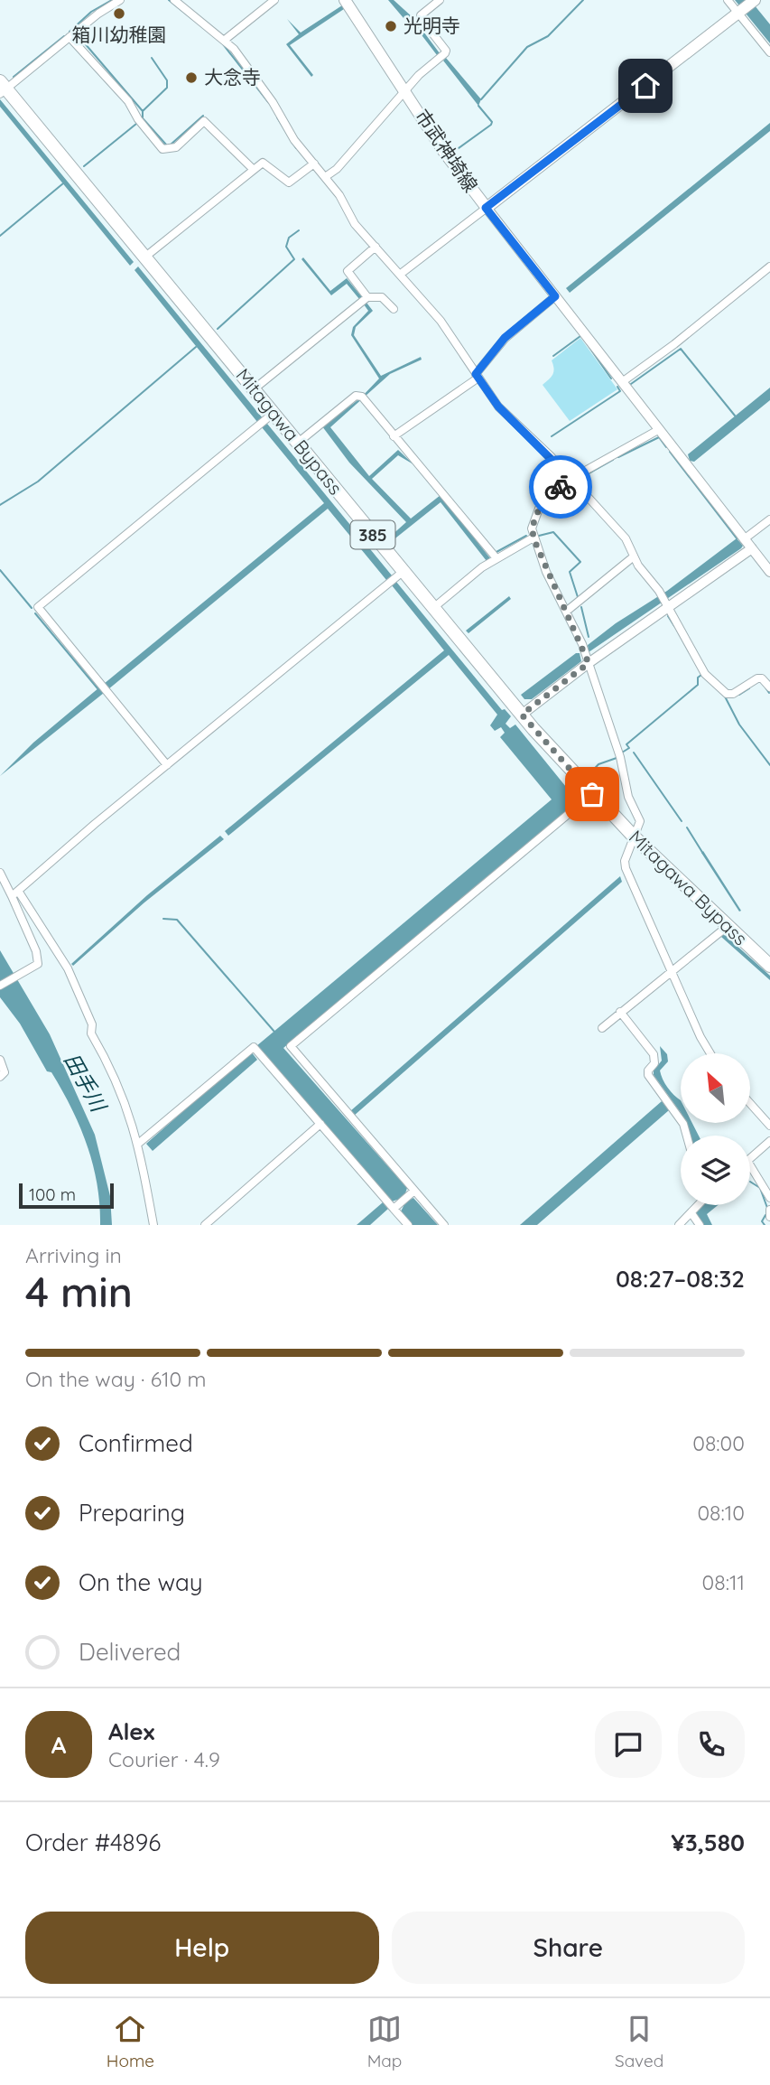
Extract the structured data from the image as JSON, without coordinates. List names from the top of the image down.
{
  "streets": {
    "highway": ["Mitagawa Bypass", "385"],
    "main road": ["市武神埼線"]
  },
  "water": ["田手川"],
  "places": ["箱川幼稚園", "光明寺", "大念寺"],
  "scale_bar": "100 m",
  "north": "top left",
  "page": {
    "scale": "100 m",
    "heading": ["4 min", "Arriving in", "08:27–08:32"],
    "panel": [
      "Alex",
      "Courier · 4.9",
      "Order #4896",
      "¥3,580"
    ],
    "bar": "On the way · 610 m",
    "list": [
      ["Confirmed", "08:00"],
      ["Preparing", "08:10"],
      ["On the way", "08:11"],
      "Delivered"
    ],
    "round": "A",
    "buttons": ["Help", "Share"],
    "tabs": ["Home", "Map", "Saved"]
  }
}
